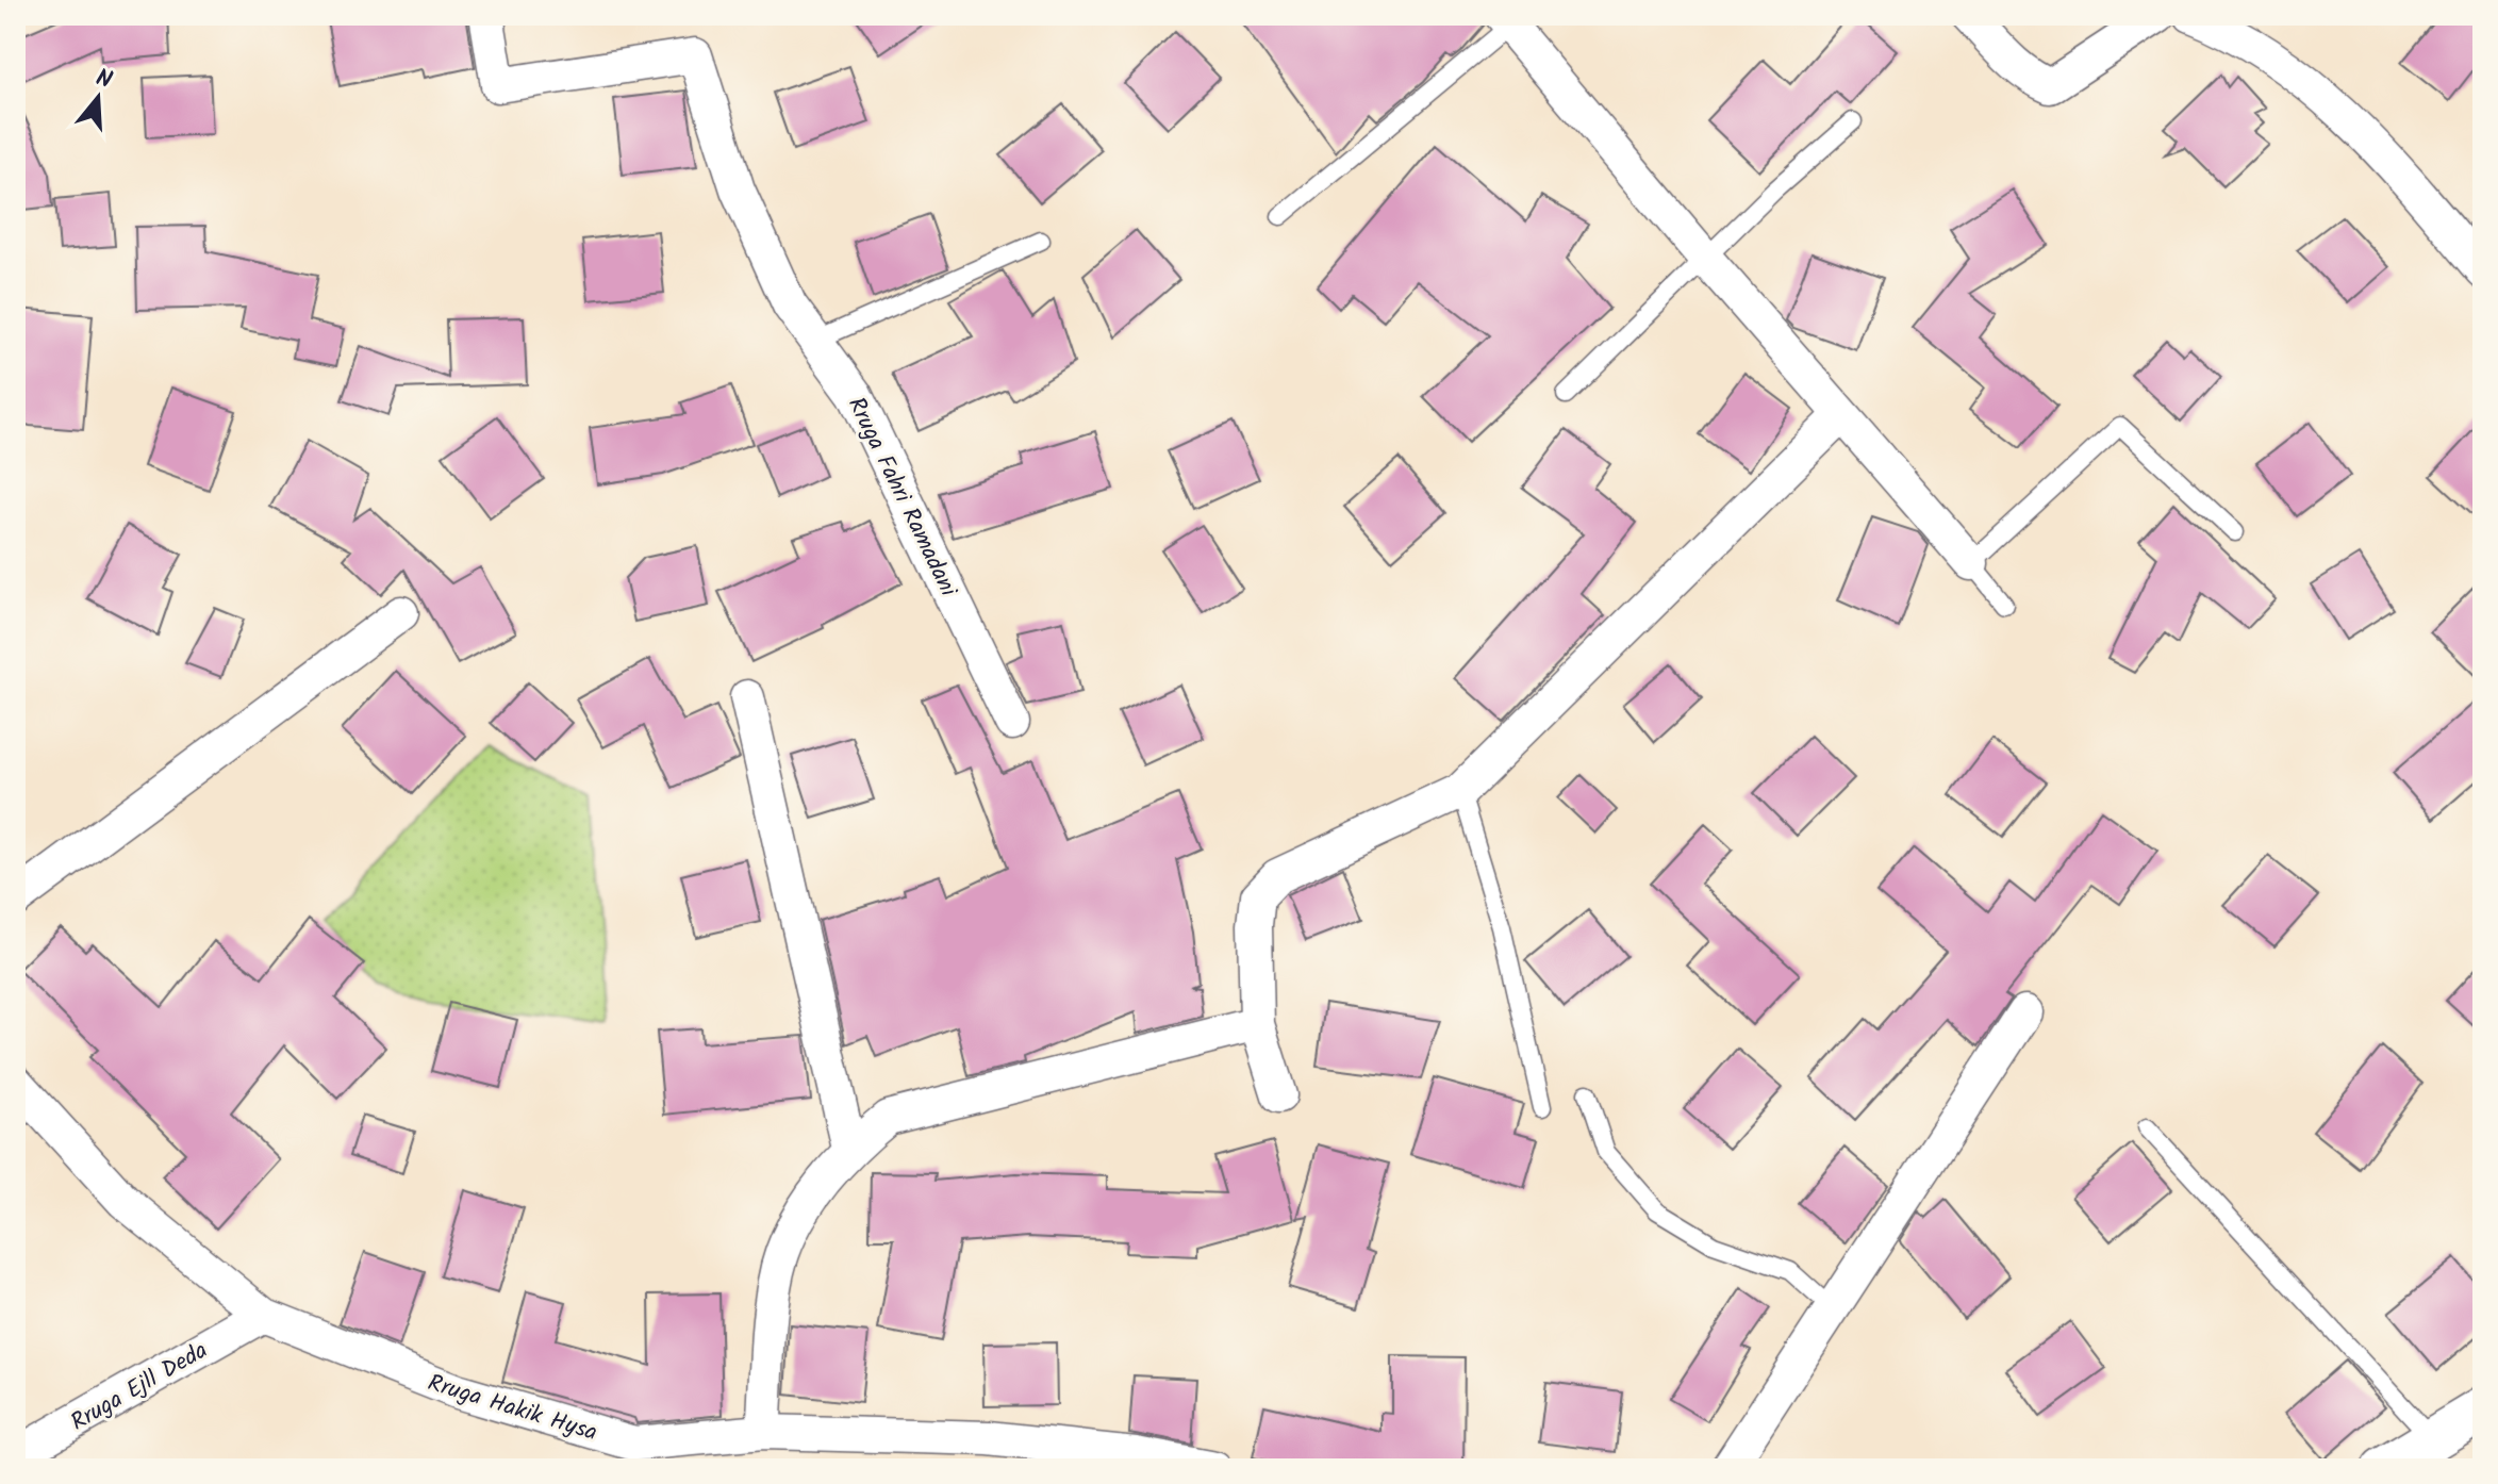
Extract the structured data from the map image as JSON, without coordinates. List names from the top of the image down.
{
  "streets": {
    "street": ["Rruga Fahri Ramadani", "Rruga Ejll Deda", "Rruga Hakik Hysa"]
  },
  "crossings": [
    ["Rruga Ejll Deda", "Rruga Hakik Hysa"]
  ],
  "north": "top"
}
